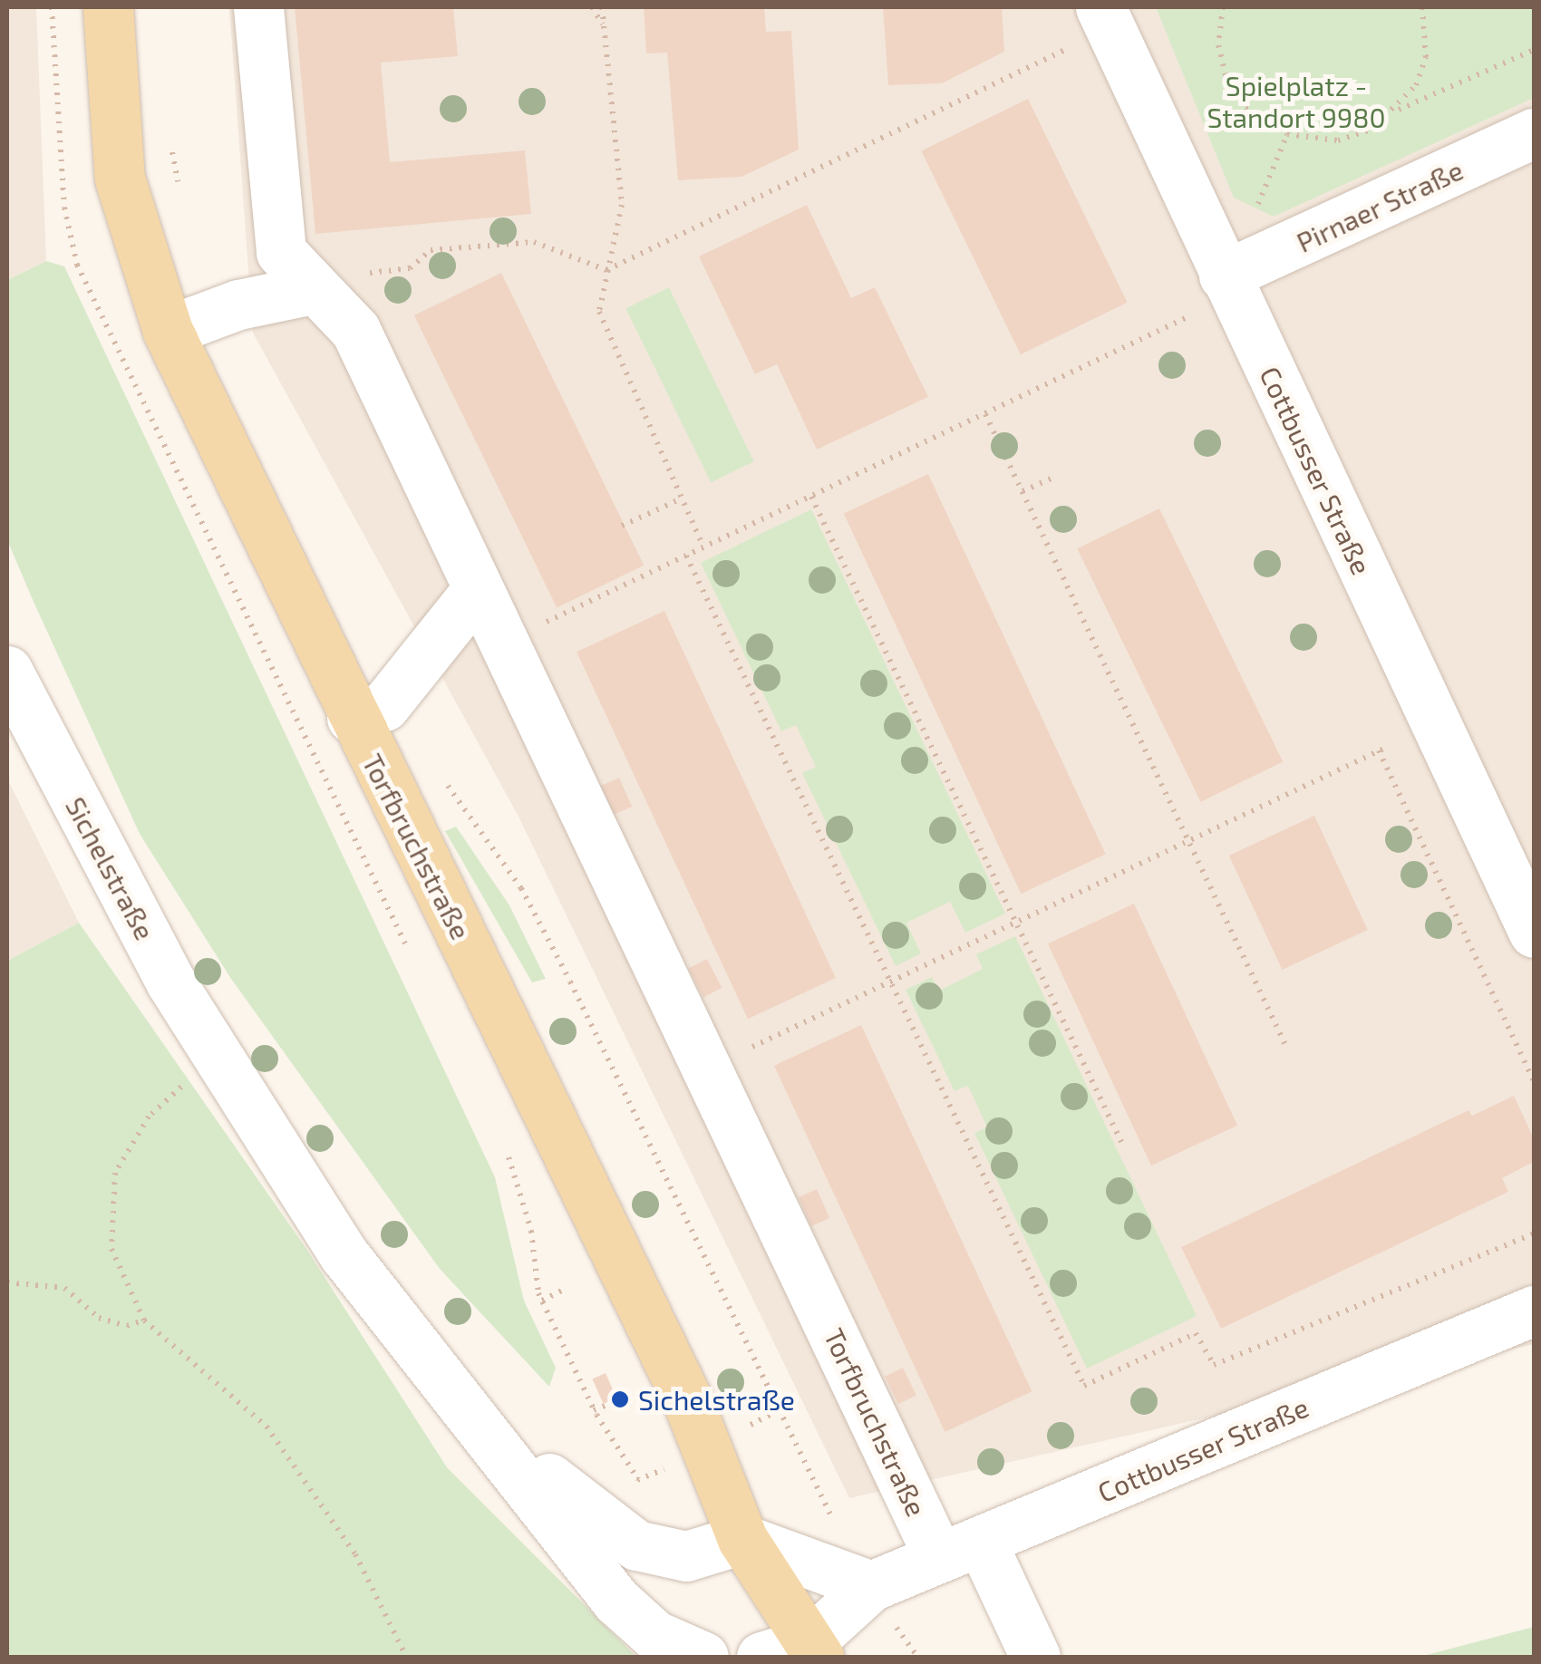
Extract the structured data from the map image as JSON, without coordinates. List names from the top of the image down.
{
  "streets": {
    "main road": ["Torfbruchstraße"],
    "street": ["Pirnaer Straße", "Cottbusser Straße", "Sichelstraße"]
  },
  "crossings": [
    ["Pirnaer Straße", "Cottbusser Straße"],
    ["Cottbusser Straße", "Torfbruchstraße"],
    ["Torfbruchstraße", "Sichelstraße"]
  ],
  "parks": ["Spielplatz - Standort 9980"],
  "places": ["Sichelstraße"]
}
